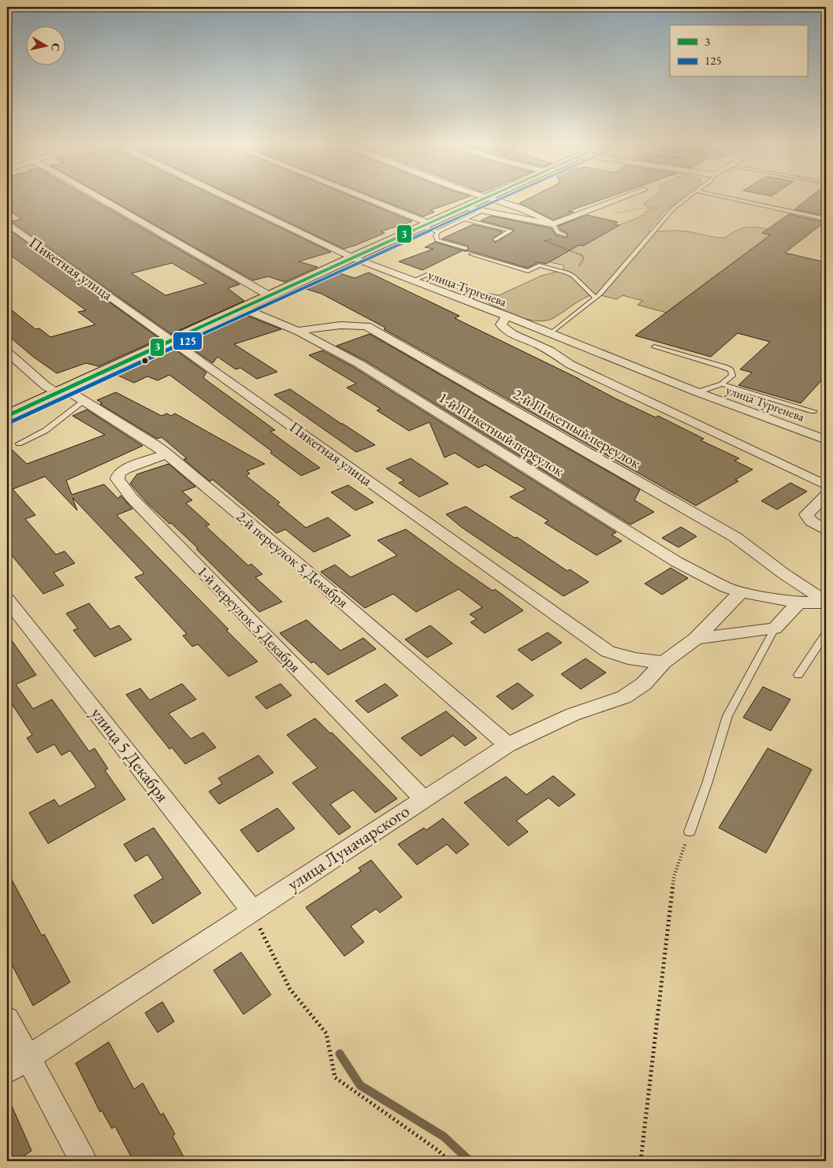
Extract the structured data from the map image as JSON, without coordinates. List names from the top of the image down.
{
  "streets": {
    "street": [
      "Пикетная улица",
      "улица Тургенева",
      "2-й Пикетный переулок",
      "1-й Пикетный переулок",
      "2-й переулок 5 Декабря",
      "1-й переулок 5 Декабря",
      "улица 5 Декабря",
      "улица Луначарского"
    ]
  },
  "crossings": [
    ["Пикетная улица", "улица Луначарского"],
    ["2-й Пикетный переулок", "1-й Пикетный переулок"],
    ["1-й Пикетный переулок", "улица Луначарского"],
    ["2-й переулок 5 Декабря", "1-й переулок 5 Декабря"],
    ["2-й переулок 5 Декабря", "улица Луначарского"],
    ["1-й переулок 5 Декабря", "улица Луначарского"],
    ["улица 5 Декабря", "улица Луначарского"]
  ],
  "lines": ["transit line 3", "transit line 125"],
  "legend": ["3", "125"],
  "north": "right"
}
